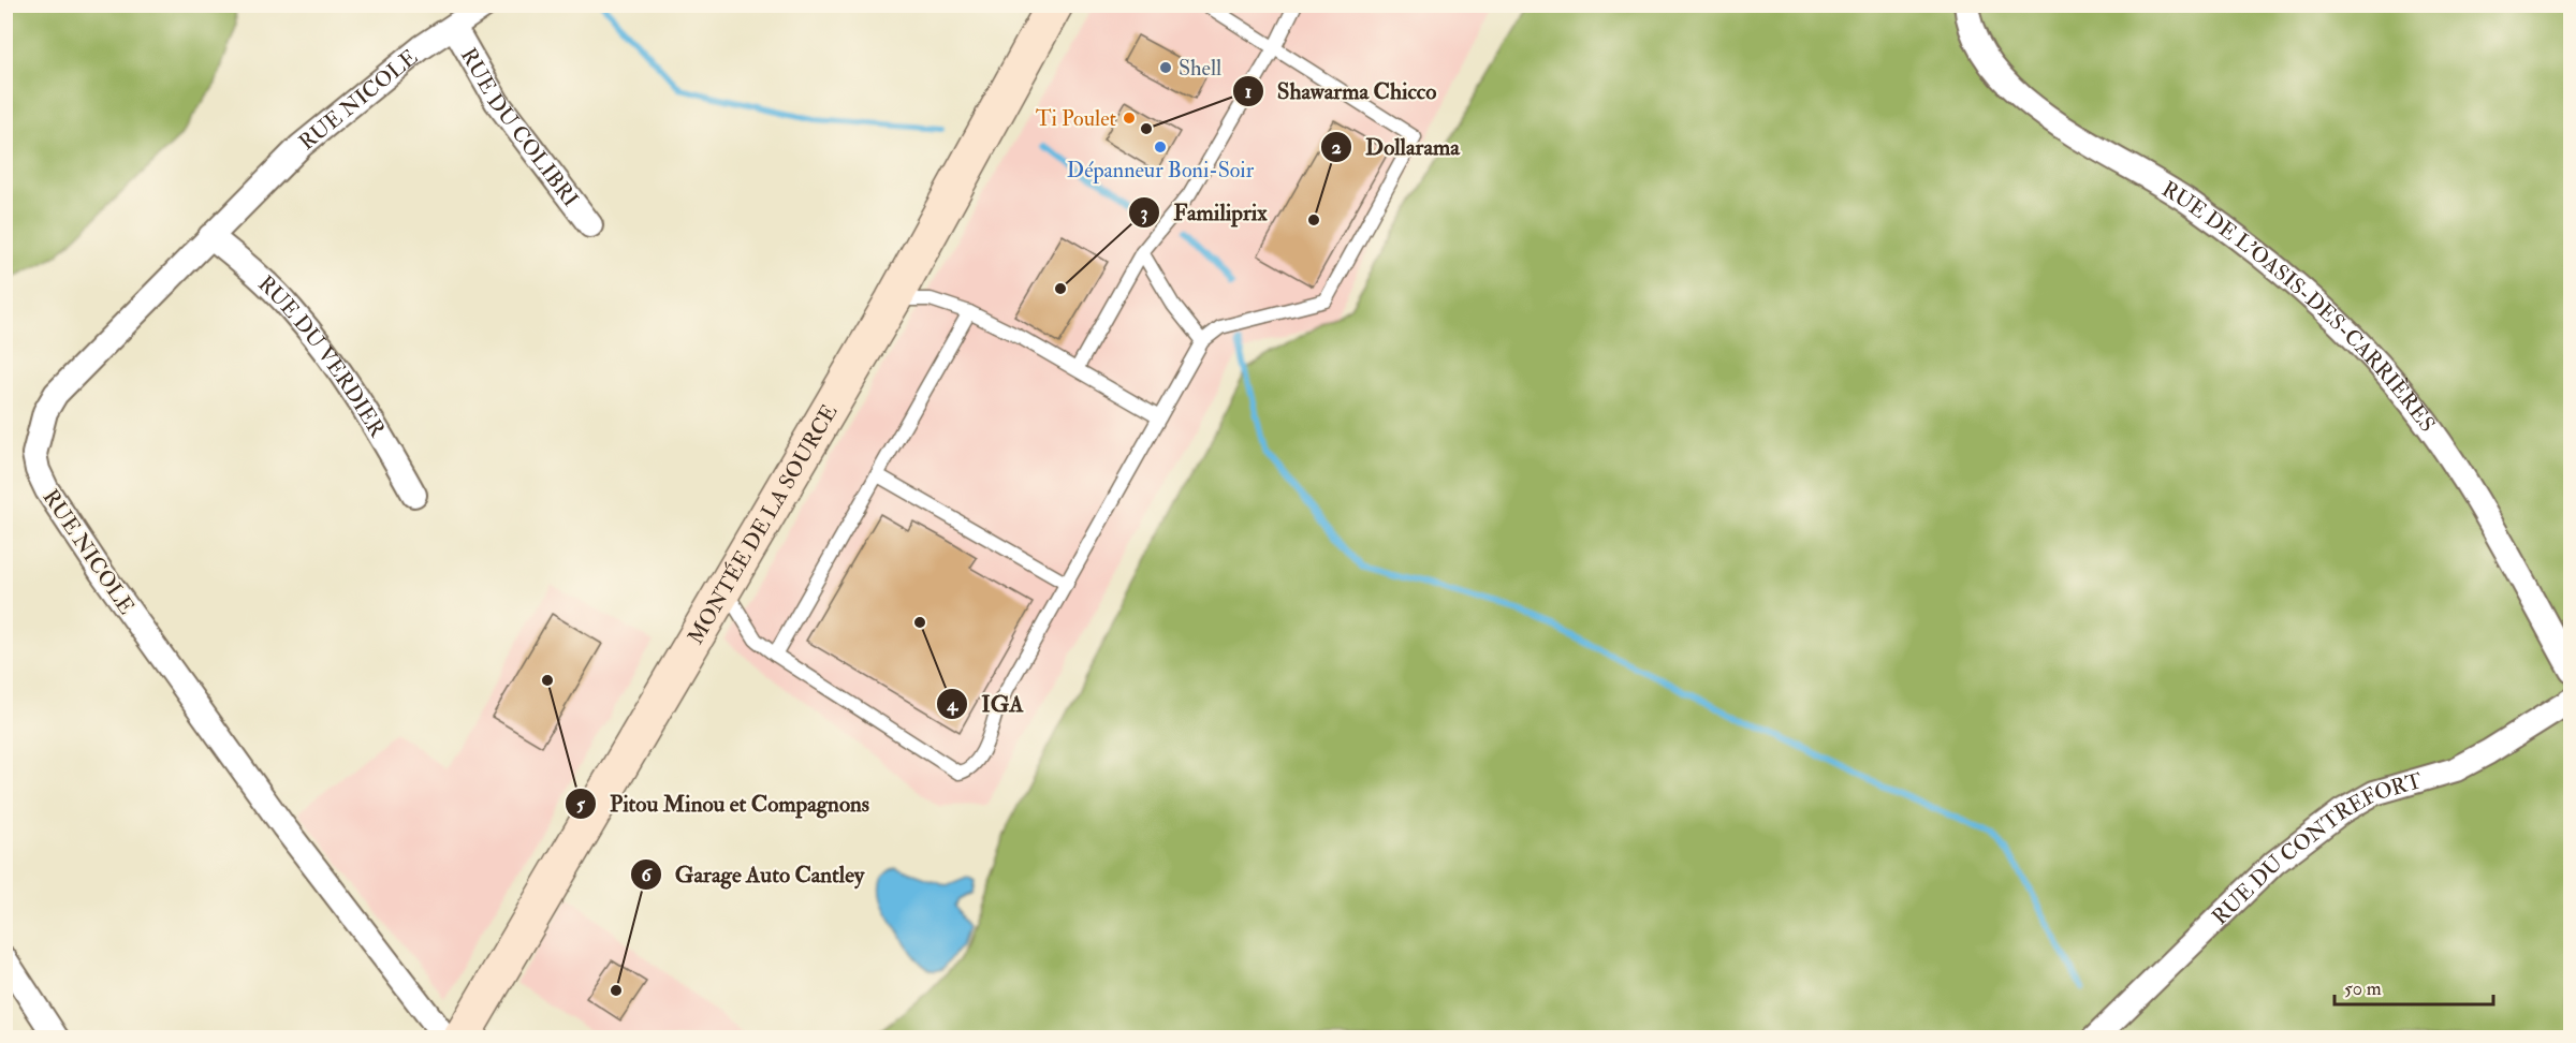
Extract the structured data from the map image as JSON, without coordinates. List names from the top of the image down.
{
  "streets": {
    "main road": ["MONTÉE DE LA SOURCE"],
    "street": [
      "RUE NICOLE",
      "RUE DU COLIBRI",
      "RUE DE L'OASIS-DES-CARRIÈRES",
      "RUE DU VERDIER",
      "RUE DU CONTREFORT"
    ]
  },
  "crossings": [
    ["RUE NICOLE", "RUE DU COLIBRI"],
    ["RUE NICOLE", "RUE DU VERDIER"]
  ],
  "places": [
    "Shell",
    "Ti Poulet",
    "Shawarma Chicco",
    "Dépanneur Boni-Soir",
    "Dollarama",
    "Familiprix",
    "IGA",
    "Pitou Minou et Compagnons",
    "Garage Auto Cantley"
  ],
  "scale_bar": "50 m"
}
